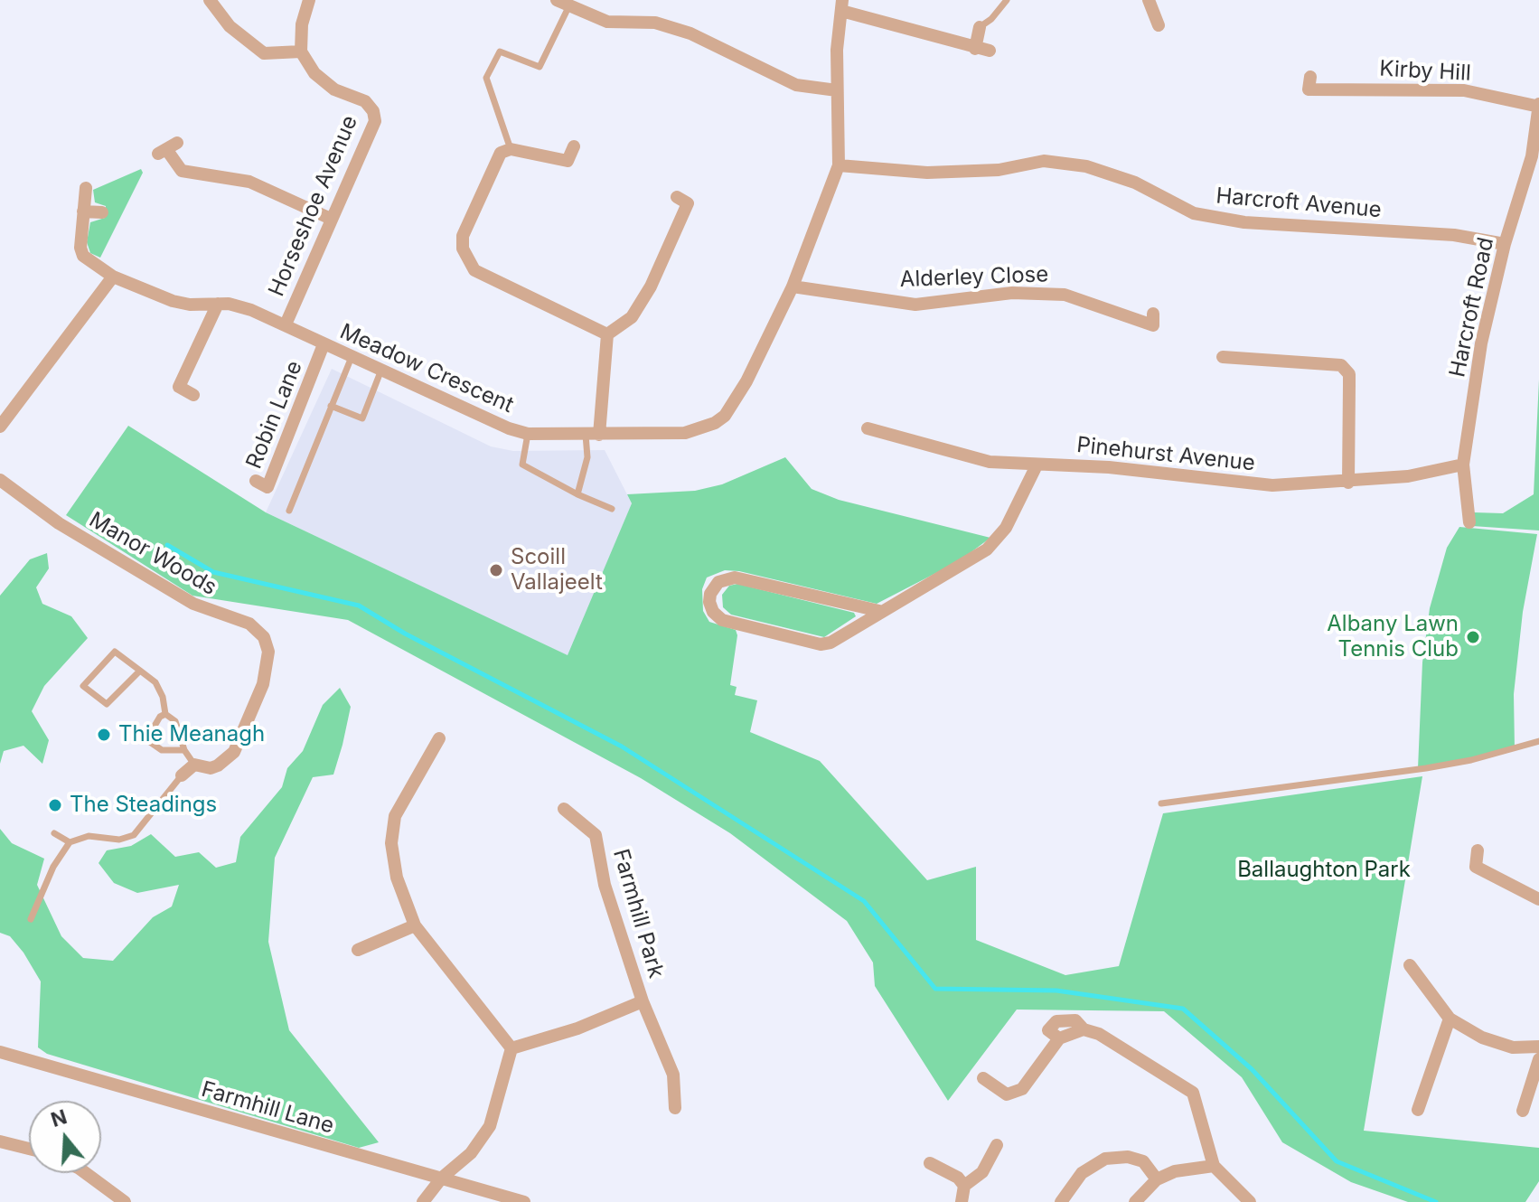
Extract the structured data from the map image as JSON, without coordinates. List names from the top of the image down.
{
  "streets": {
    "street": [
      "Kirby Hill",
      "Harcroft Avenue",
      "Horseshoe Avenue",
      "Alderley Close",
      "Harcroft Road",
      "Meadow Crescent",
      "Robin Lane",
      "Pinehurst Avenue",
      "Manor Woods",
      "Farmhill Park",
      "Farmhill Lane"
    ]
  },
  "crossings": [
    ["Kirby Hill", "Harcroft Road"],
    ["Harcroft Avenue", "Harcroft Road"],
    ["Harcroft Avenue", "Meadow Crescent"],
    ["Horseshoe Avenue", "Meadow Crescent"],
    ["Alderley Close", "Meadow Crescent"],
    ["Harcroft Road", "Pinehurst Avenue"],
    ["Meadow Crescent", "Robin Lane"]
  ],
  "parks": ["Ballaughton Park"],
  "places": [
    "Scoill Vallajeelt",
    "Albany Lawn Tennis Club",
    "Thie Meanagh",
    "The Steadings"
  ],
  "north": "top"
}
